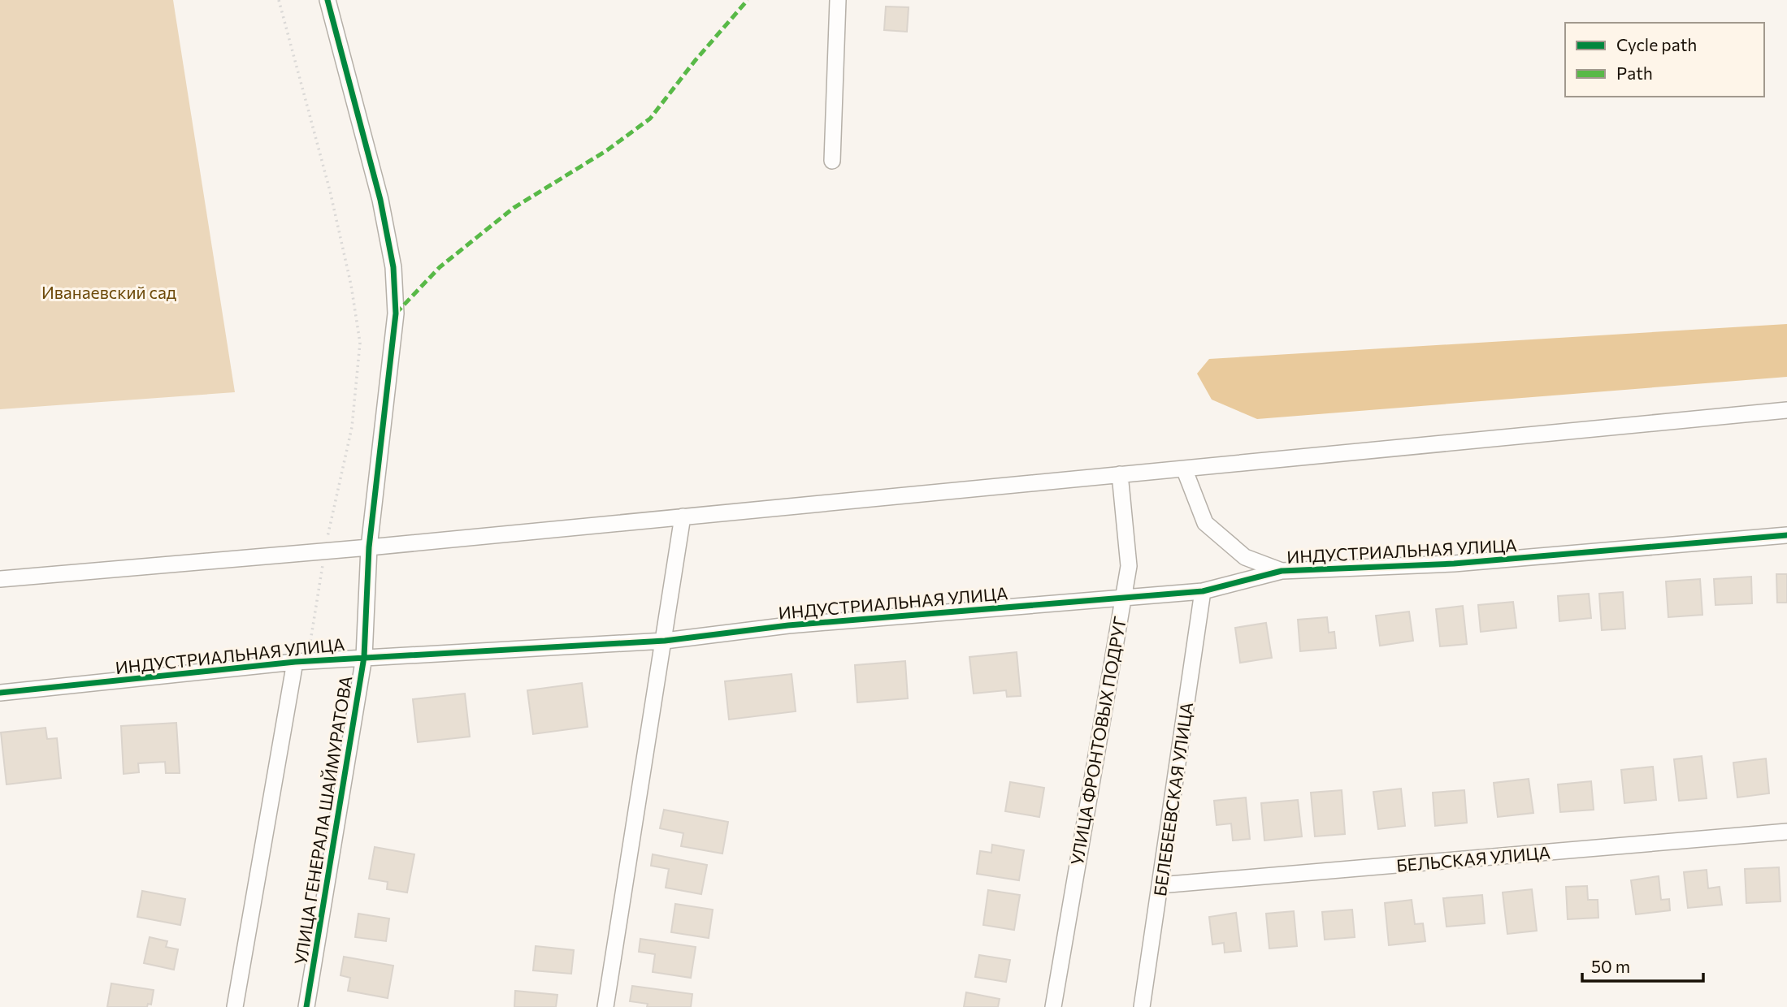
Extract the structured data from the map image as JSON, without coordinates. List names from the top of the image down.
{
  "streets": {
    "street": [
      "ИНДУСТРИАЛЬНАЯ УЛИЦА",
      "УЛИЦА ФРОНТОВЫХ ПОДРУГ",
      "БЕЛЕБЕЕВСКАЯ УЛИЦА",
      "УЛИЦА ГЕНЕРАЛА ШАЙМУРАТОВА",
      "БЕЛЬСКАЯ УЛИЦА"
    ]
  },
  "crossings": [
    ["ИНДУСТРИАЛЬНАЯ УЛИЦА", "УЛИЦА ФРОНТОВЫХ ПОДРУГ"],
    ["ИНДУСТРИАЛЬНАЯ УЛИЦА", "БЕЛЕБЕЕВСКАЯ УЛИЦА"],
    ["ИНДУСТРИАЛЬНАЯ УЛИЦА", "УЛИЦА ГЕНЕРАЛА ШАЙМУРАТОВА"],
    ["БЕЛЕБЕЕВСКАЯ УЛИЦА", "БЕЛЬСКАЯ УЛИЦА"]
  ],
  "parks": ["Иванаевский сад"],
  "legend": ["Cycle path", "Path"],
  "scale_bar": "50 m"
}
